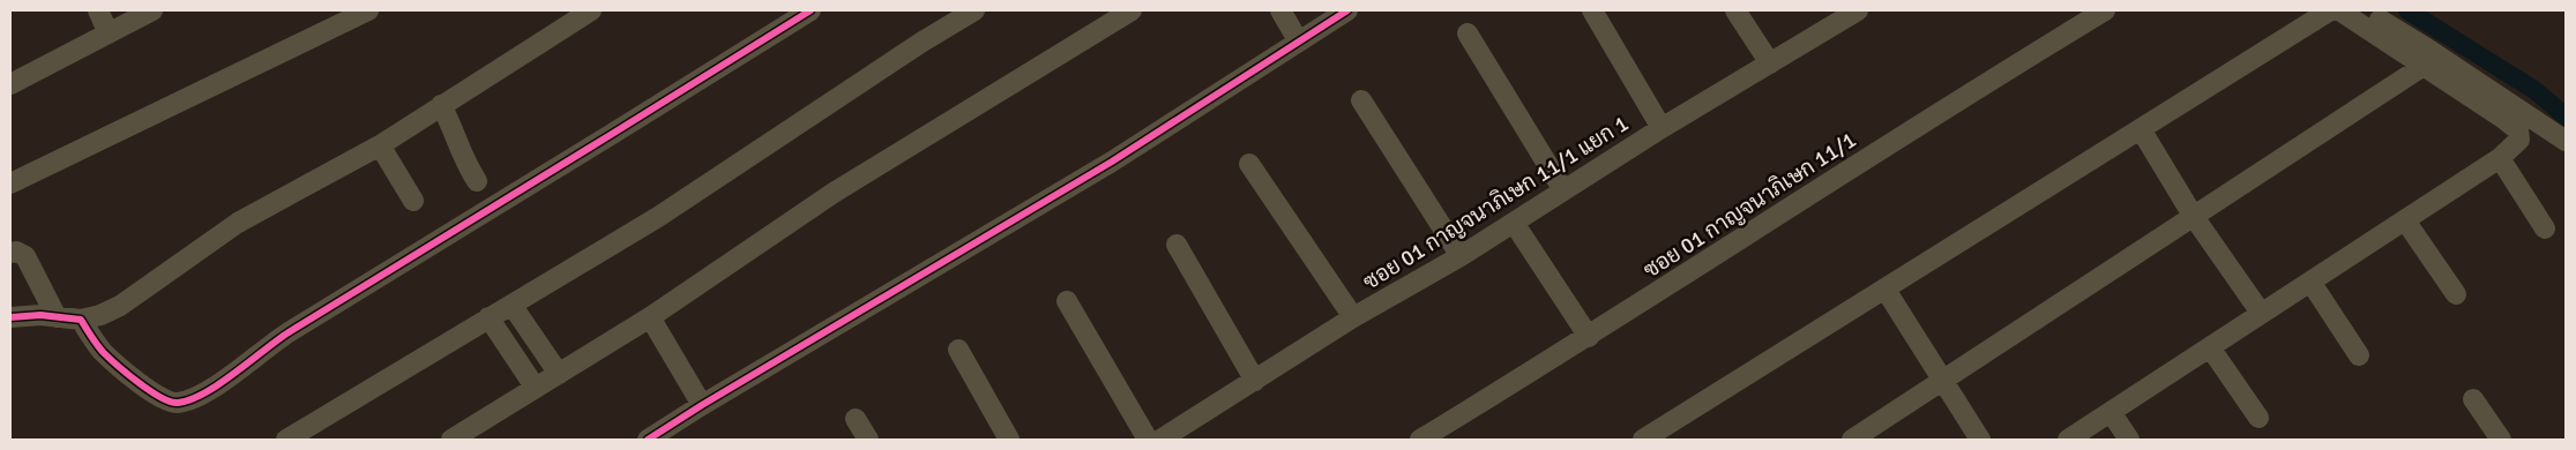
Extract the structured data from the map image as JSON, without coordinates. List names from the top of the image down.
{
  "streets": {
    "street": ["ซอย 01 กาญจนาภิเษก 11/1 แยก 1", "ซอย 01 กาญจนาภิเษก 11/1"]
  }
}
